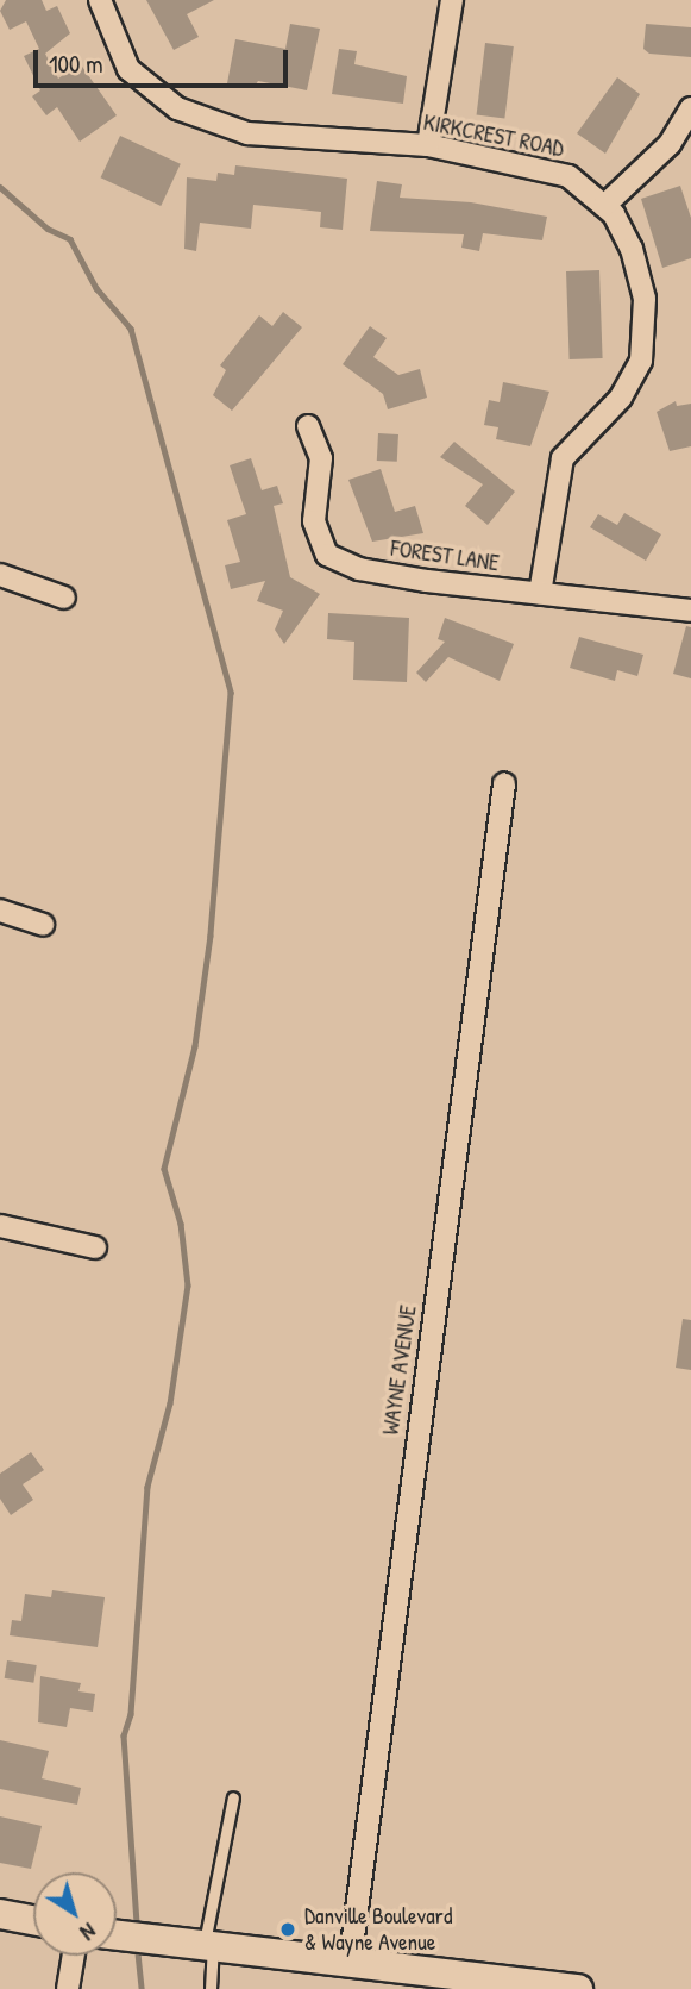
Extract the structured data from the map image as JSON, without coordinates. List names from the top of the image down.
{
  "streets": {
    "street": ["KIRKCREST ROAD", "FOREST LANE", "WAYNE AVENUE"]
  },
  "crossings": [
    ["KIRKCREST ROAD", "FOREST LANE"]
  ],
  "places": ["Danville Boulevard & Wayne Avenue"],
  "scale_bar": "100 m",
  "north": "bottom right"
}
